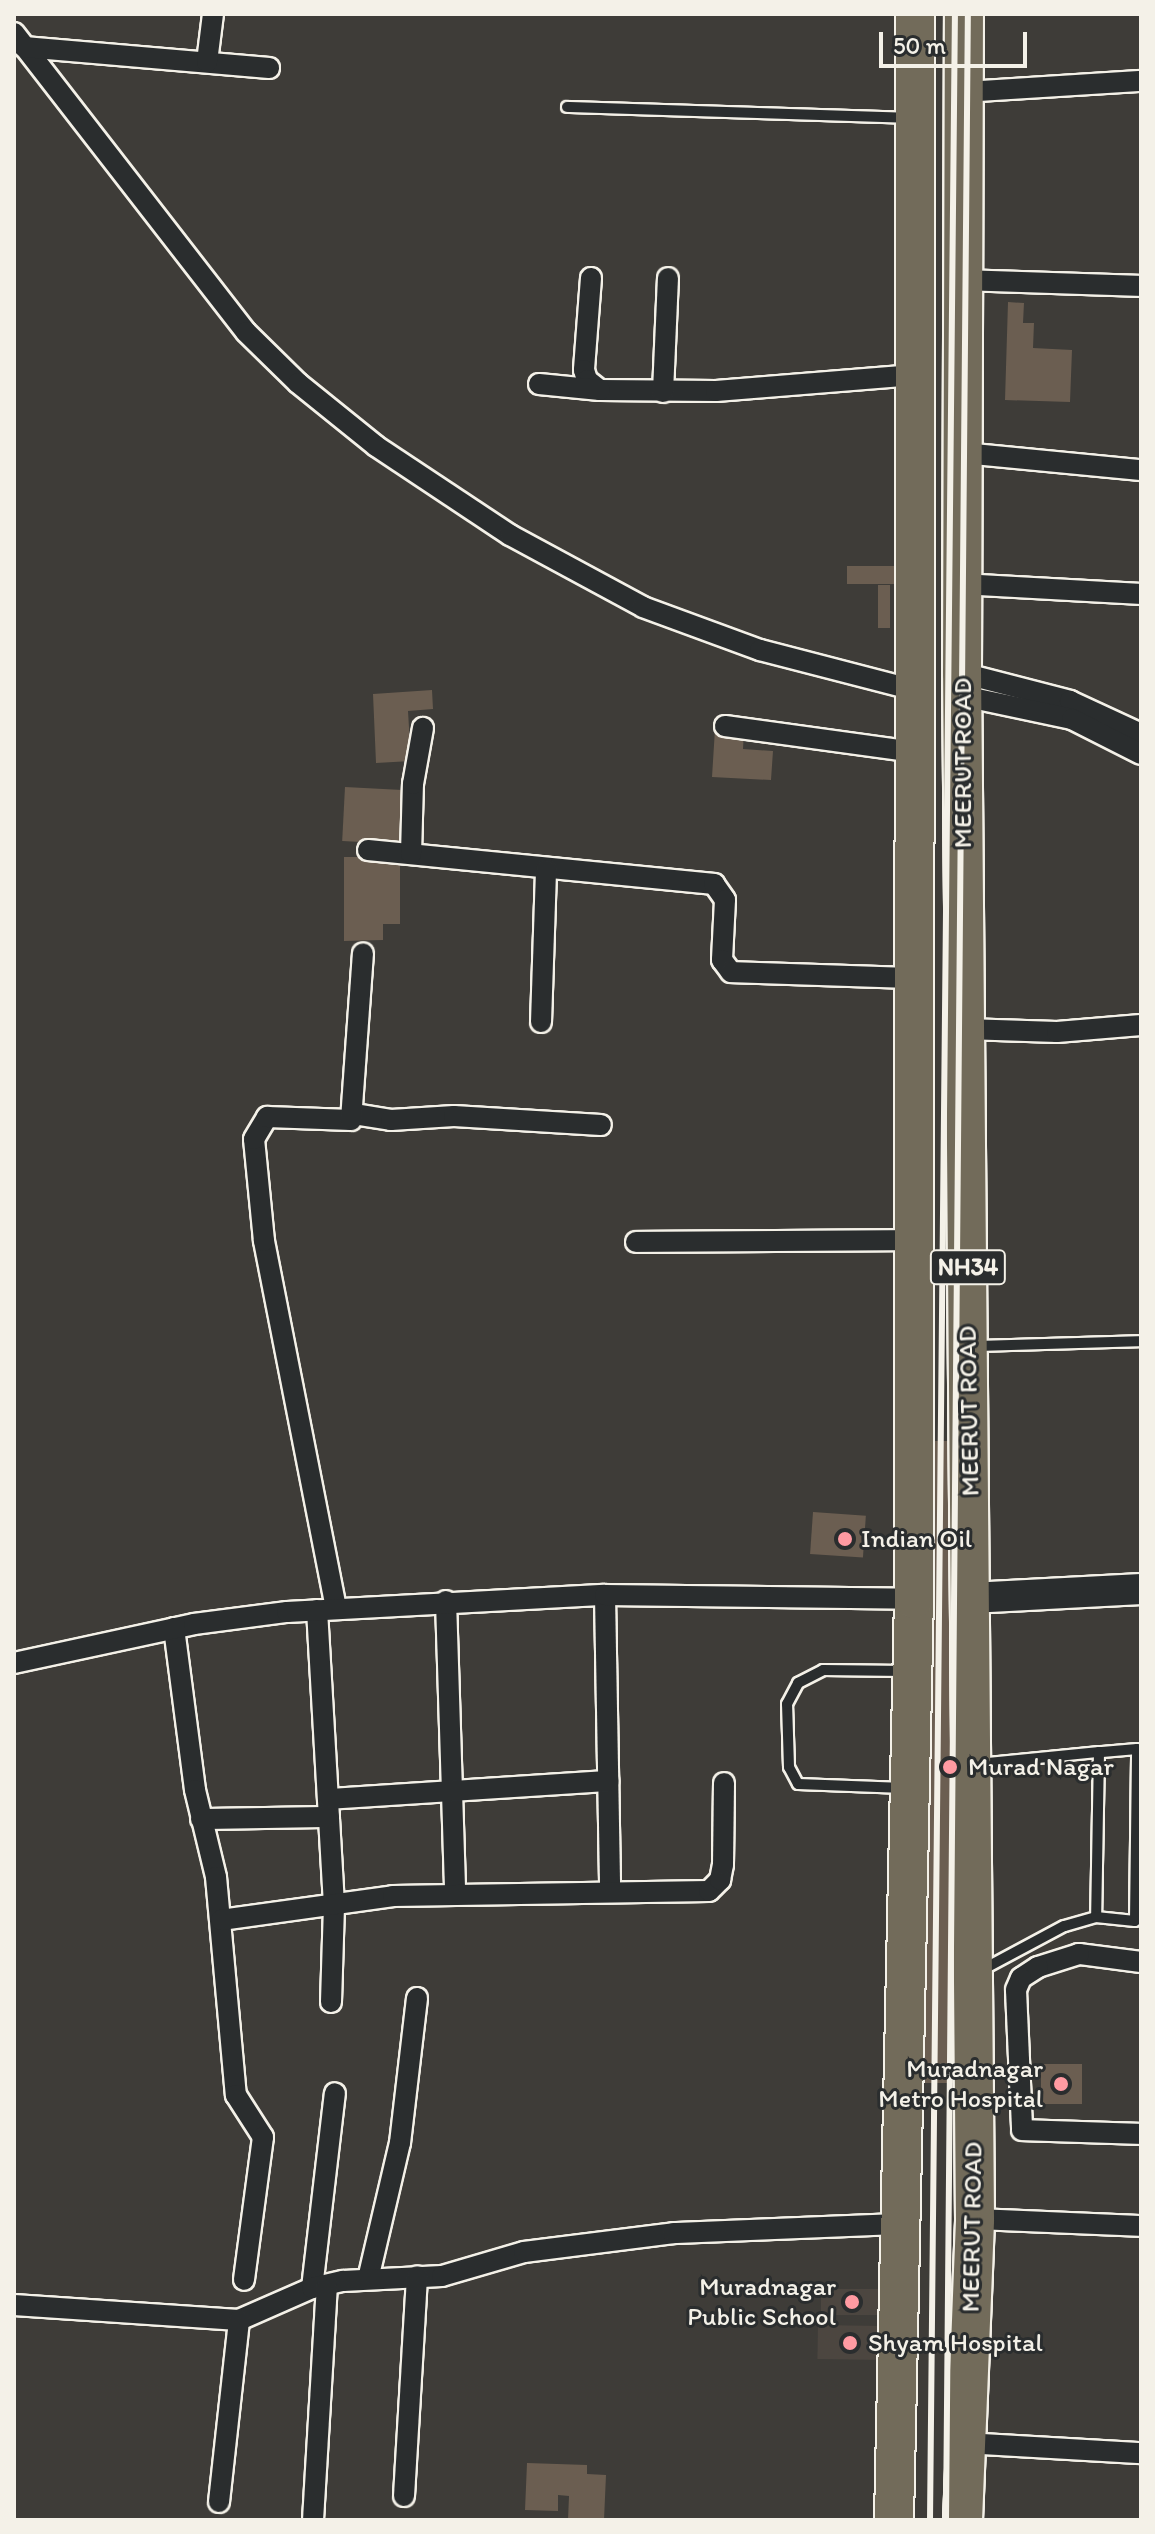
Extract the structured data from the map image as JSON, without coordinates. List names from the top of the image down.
{
  "streets": {
    "highway": ["MEERUT ROAD", "NH34"]
  },
  "places": [
    "Indian Oil",
    "Murad Nagar",
    "Muradnagar Metro Hospital",
    "Muradnagar Public School",
    "Shyam Hospital"
  ],
  "scale_bar": "50 m"
}
